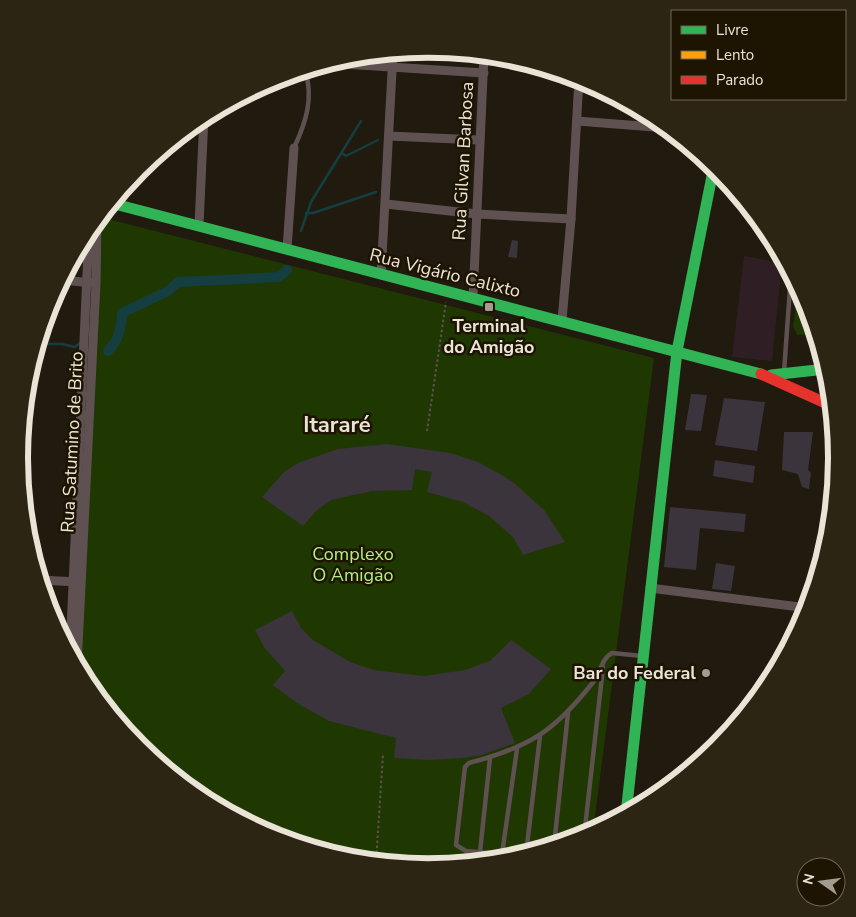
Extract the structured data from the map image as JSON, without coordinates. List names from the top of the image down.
{
  "streets": {
    "main road": ["Rua Vigário Calixto"],
    "street": ["Rua Gilvan Barbosa", "Rua Satumino de Brito"]
  },
  "crossings": [
    ["Rua Gilvan Barbosa", "Rua Vigário Calixto"]
  ],
  "districts": ["Itararé"],
  "parks": ["Complexo O Amigão"],
  "places": {
    "transit": ["Terminal do Amigão"],
    "other": ["Bar do Federal"]
  },
  "legend": ["Livre", "Lento", "Parado"],
  "north": "left"
}
